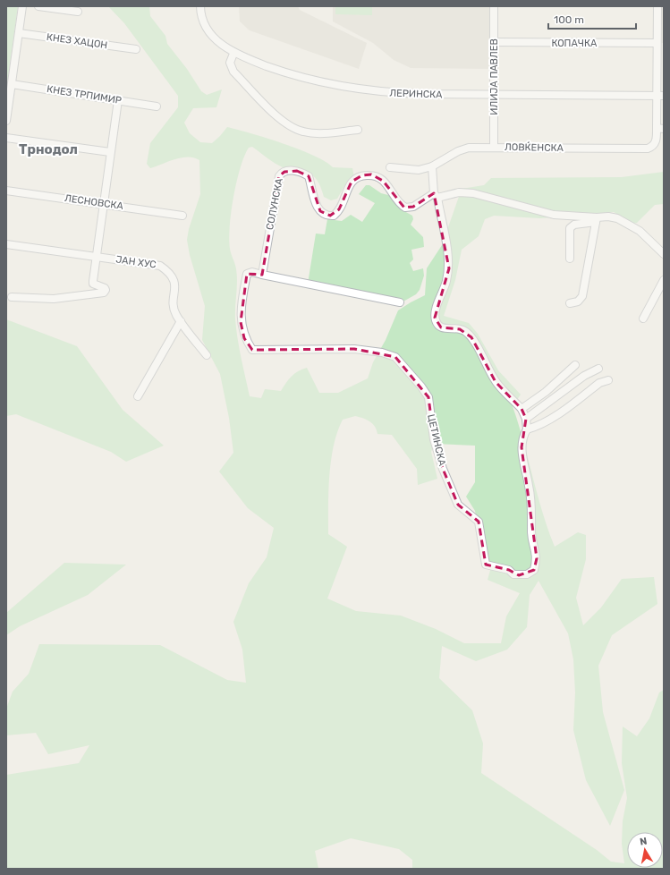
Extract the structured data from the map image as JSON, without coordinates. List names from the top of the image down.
{
  "streets": {
    "street": [
      "КНЕЗ ХАЦОН",
      "КОПАЧКА",
      "ИЛИЈА ПАВЛЕВ",
      "ЛЕРИНСКА",
      "КНЕЗ ТРПИМИР",
      "ЛОВЌЕНСКА",
      "ЛЕСНОВСКА",
      "СОЛУНСКА",
      "ЈАН ХУС",
      "ЦЕТИНСКА"
    ]
  },
  "crossings": [
    ["КОПАЧКА", "ИЛИЈА ПАВЛЕВ"],
    ["КОПАЧКА", "ЛОВЌЕНСКА"],
    ["ИЛИЈА ПАВЛЕВ", "ЛЕРИНСКА"],
    ["ИЛИЈА ПАВЛЕВ", "ЛОВЌЕНСКА"],
    ["ЛЕРИНСКА", "ЛОВЌЕНСКА"],
    ["СОЛУНСКА", "ЦЕТИНСКА"]
  ],
  "districts": ["Трнодол"],
  "scale_bar": "100 m",
  "north": "top"
}
